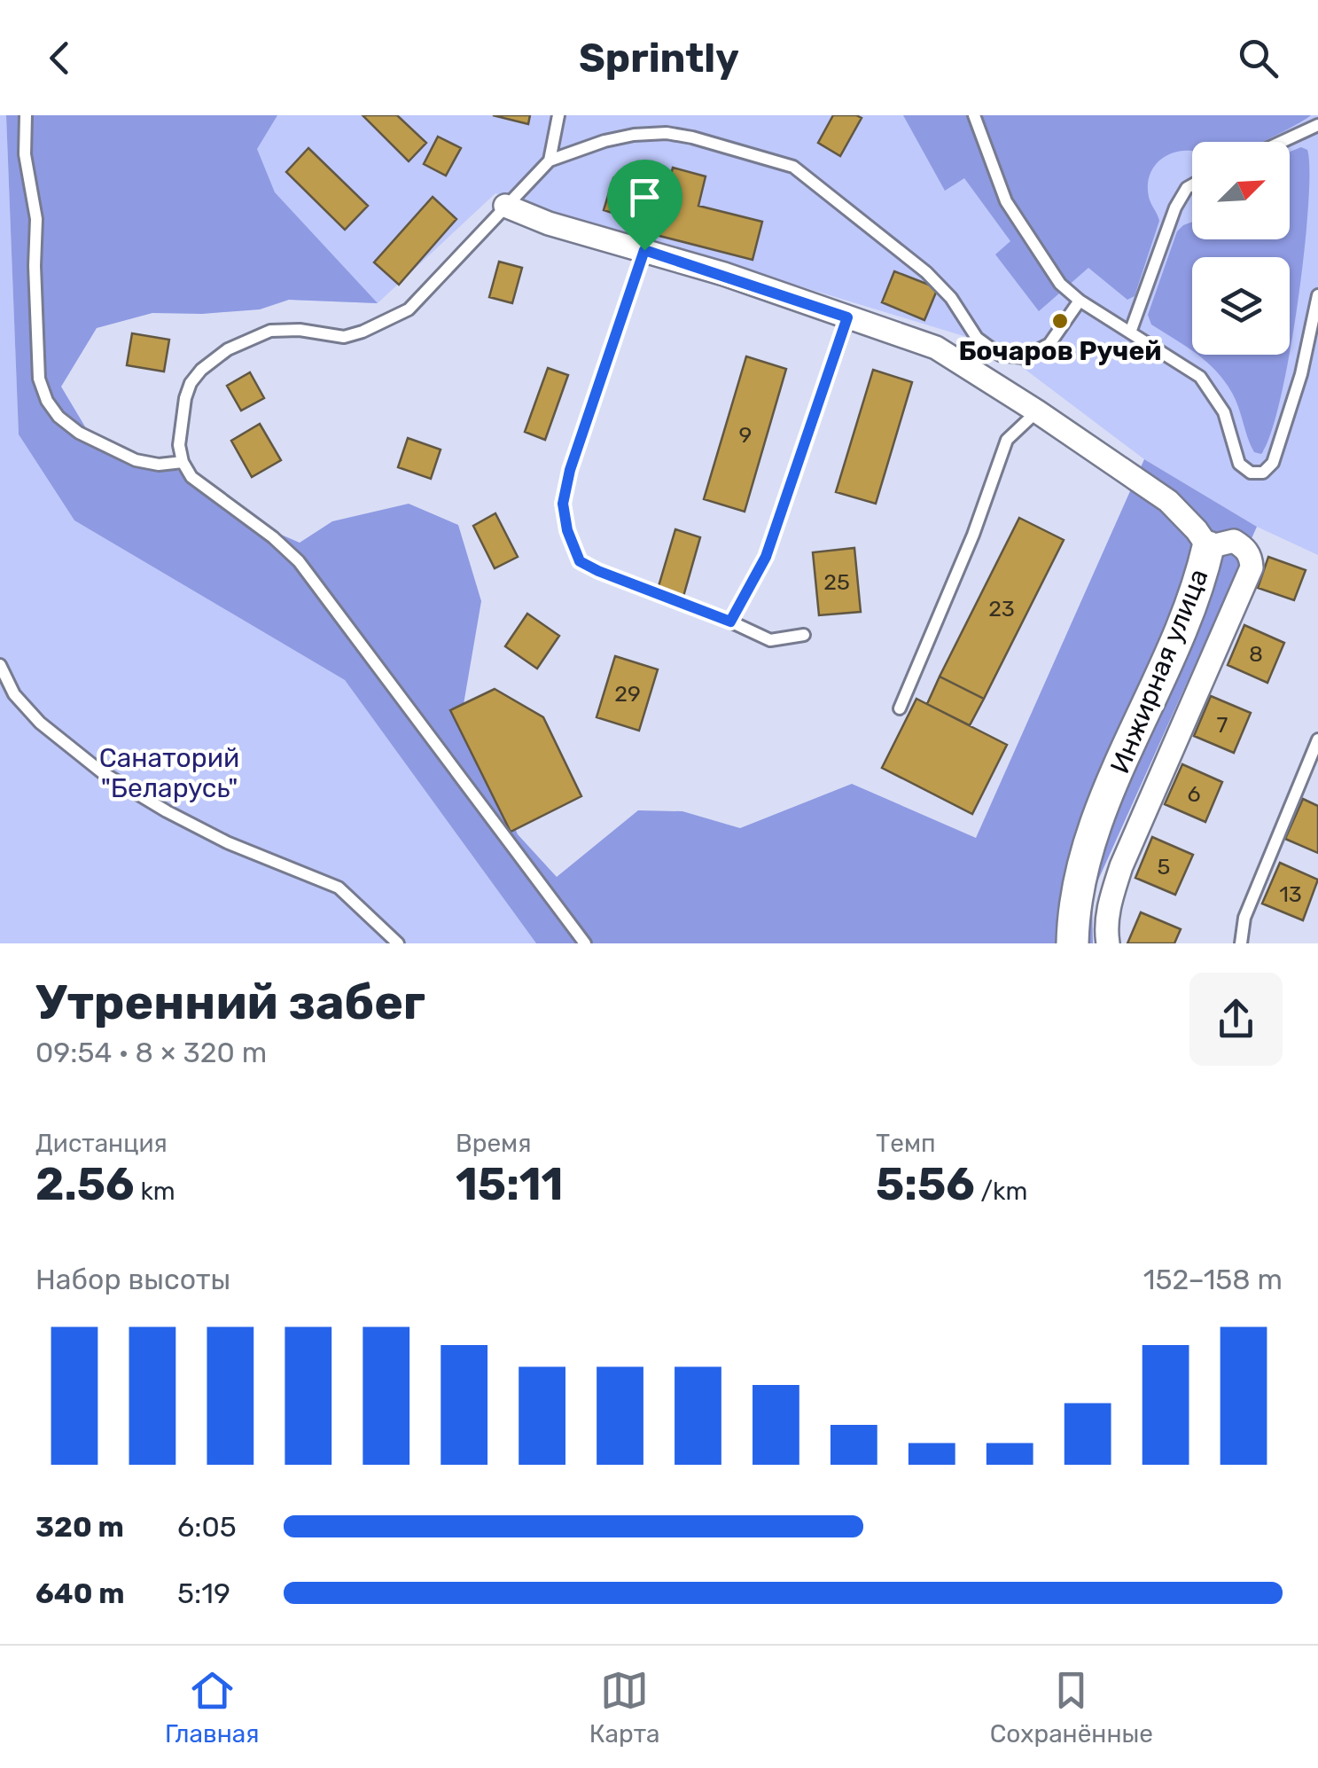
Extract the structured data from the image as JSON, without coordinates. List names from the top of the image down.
{
  "streets": {
    "street": ["Инжирная улица"]
  },
  "parks": ["Санаторий \"Беларусь\""],
  "places": ["Бочаров Ручей"],
  "house_numbers": [
    "9",
    "25",
    "23",
    "8",
    "29",
    "7",
    "6",
    "5",
    "13"
  ],
  "north": "top right",
  "page": {
    "header": "Sprintly",
    "heading": ["Утренний забег", "09:54 · 8 × 320 m"],
    "stats": [
      ["Дистанция", "2.56 km"],
      ["Время", "15:11"],
      ["Темп", "5:56 /km"]
    ],
    "chart": ["Набор высоты", "152–158 m"],
    "list": [
      {
        "name": "320 m",
        "note": "6:05"
      },
      {
        "name": "640 m",
        "note": "5:19"
      }
    ],
    "tabs": ["Главная", "Карта", "Сохранённые"]
  }
}
